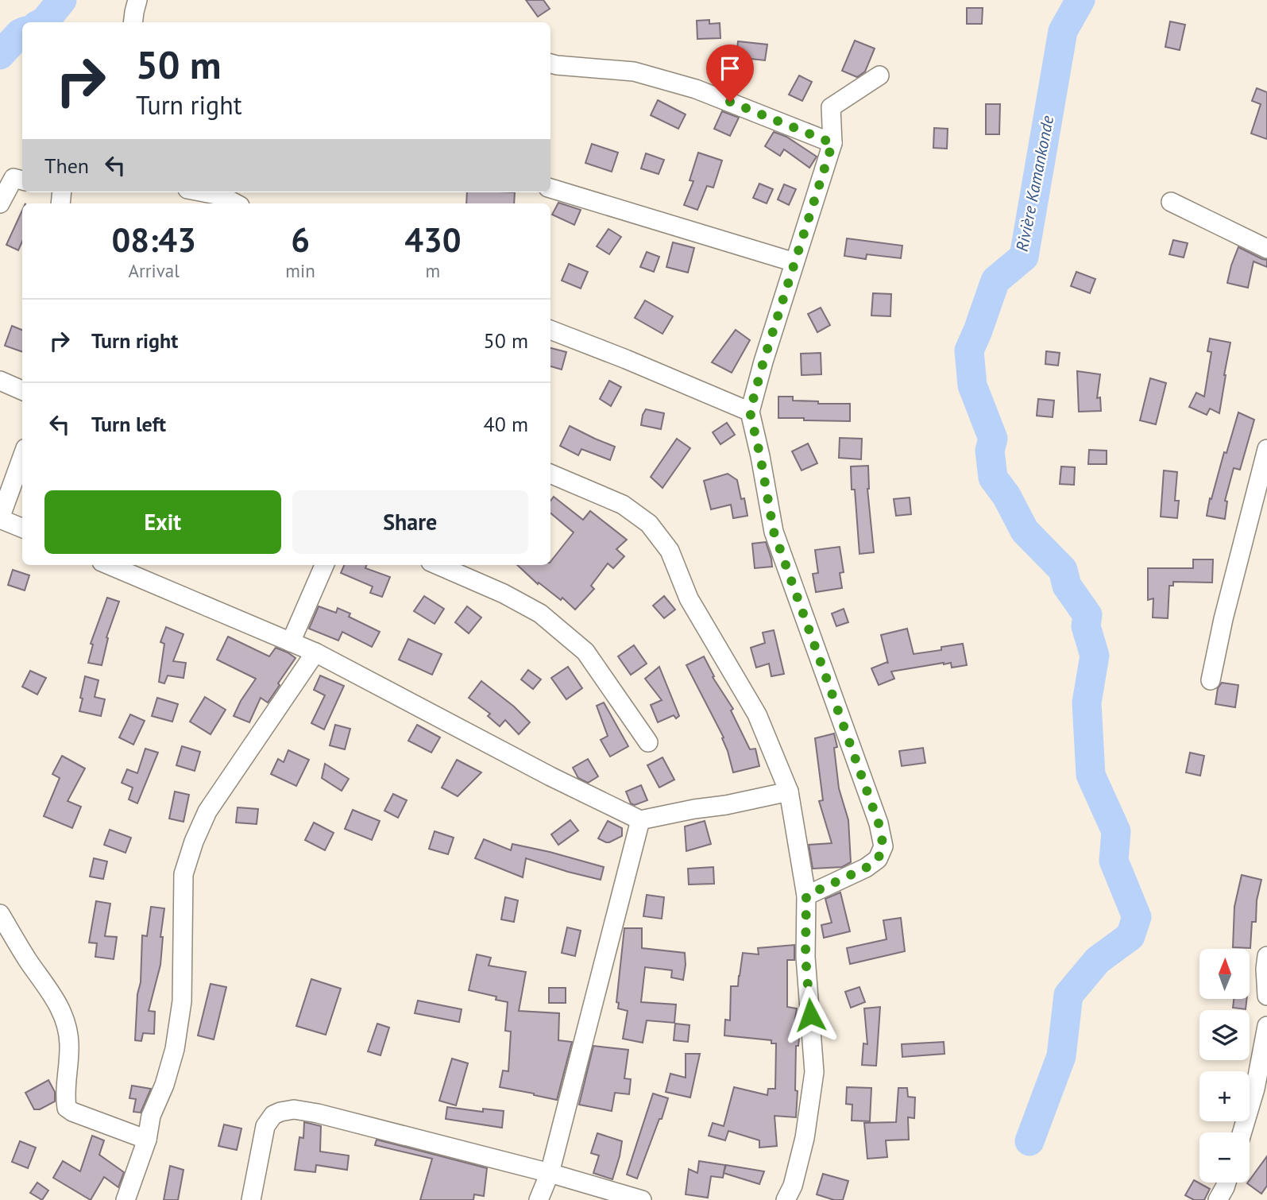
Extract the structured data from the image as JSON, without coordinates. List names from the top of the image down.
{
  "water": ["Rivière Kamankonde"],
  "north": "top",
  "page": {
    "turn": ["50 m", "Turn right"],
    "then": "Then",
    "eta": [
      "08:43",
      "Arrival",
      "6",
      "min",
      "430",
      "m"
    ],
    "list": [
      {
        "name": "Turn right",
        "value": "50 m"
      },
      {
        "name": "Turn left",
        "value": "40 m"
      }
    ],
    "buttons": ["Exit", "Share"],
    "map_buttons": ["+", "−"]
  }
}
